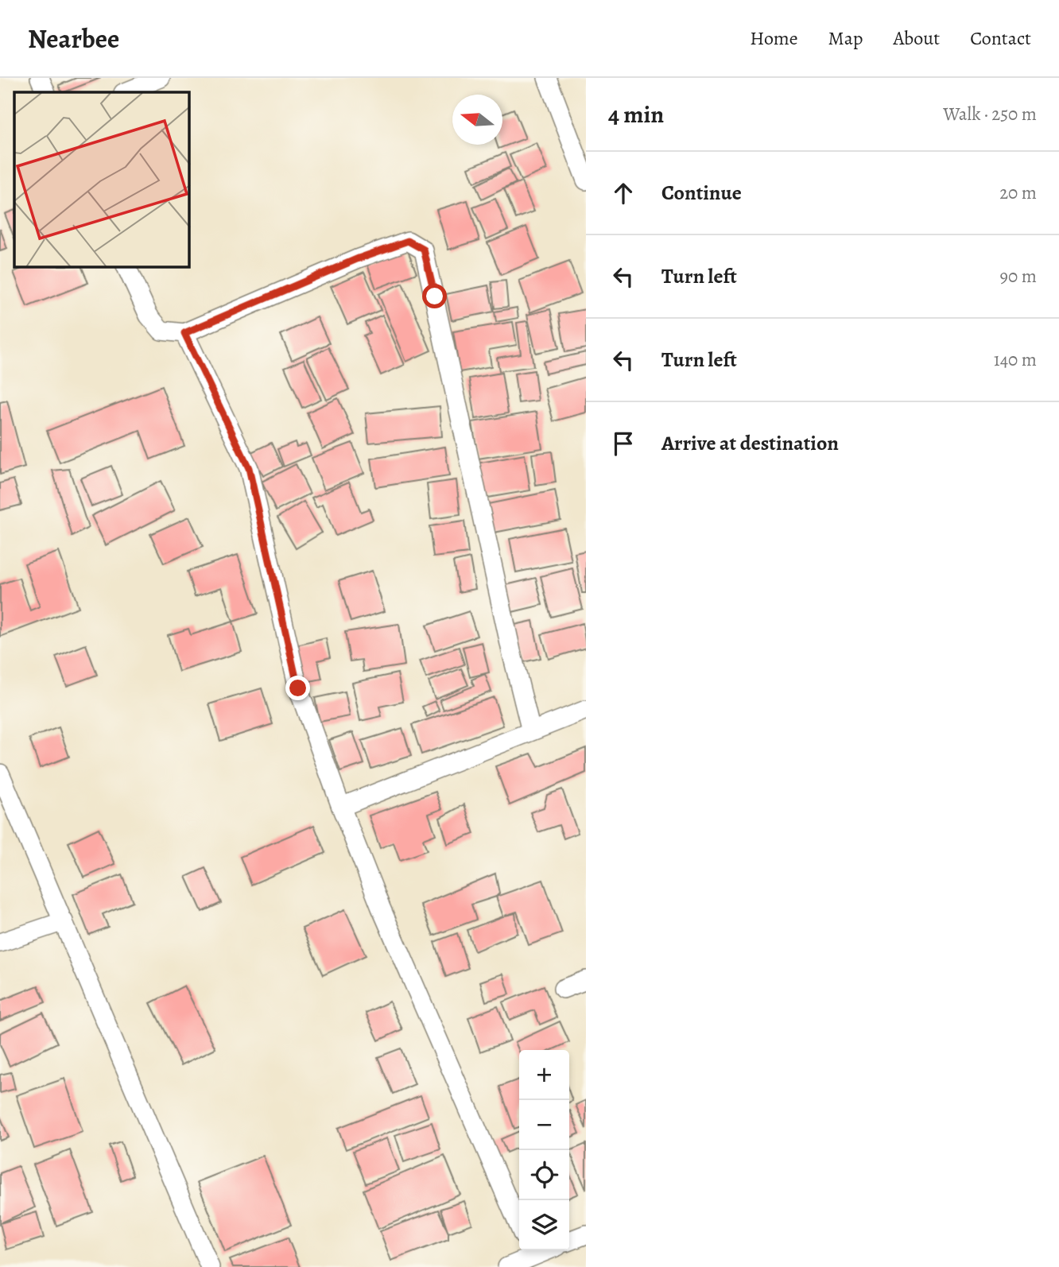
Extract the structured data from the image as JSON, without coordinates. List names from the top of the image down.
{
  "north": "left",
  "page": {
    "header": "Nearbee",
    "nav": [
      "Home",
      "Map",
      "About",
      "Contact"
    ],
    "heading": ["4 min", "Walk · 250 m"],
    "list": [
      ["Continue", "20 m"],
      ["Turn left", "90 m"],
      ["Turn left", "140 m"],
      "Arrive at destination"
    ],
    "map_buttons": ["+", "−"]
  }
}
